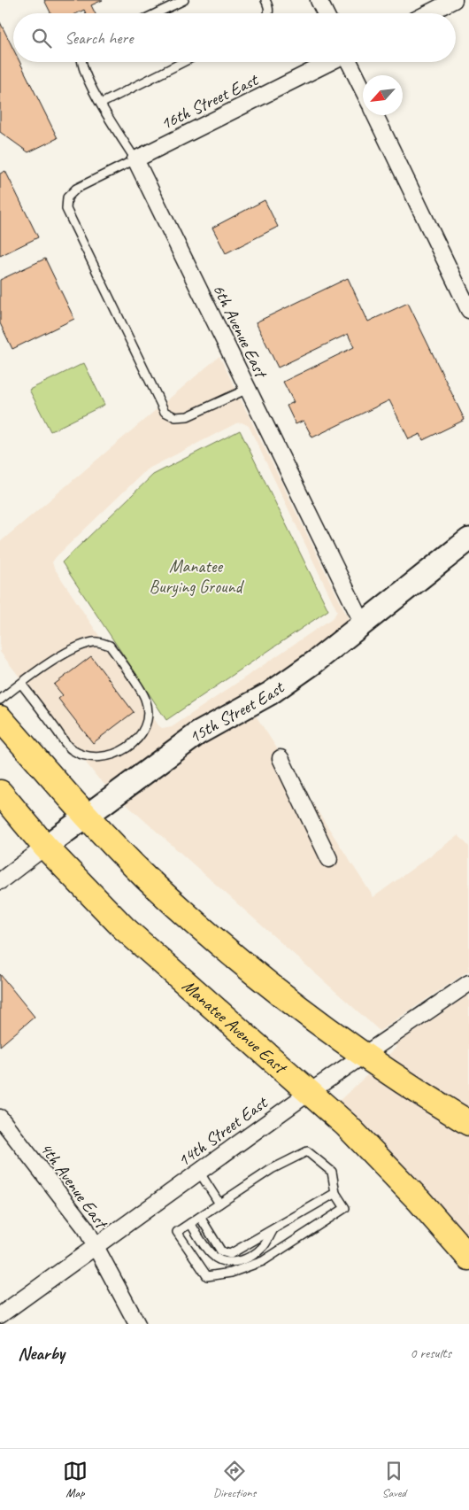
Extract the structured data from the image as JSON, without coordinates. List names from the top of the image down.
{
  "streets": {
    "main road": ["15th Street East", "Manatee Avenue East"],
    "street": [
      "16th Street East",
      "6th Avenue East",
      "14th Street East",
      "4th Avenue East"
    ]
  },
  "crossings": [
    ["16th Street East", "6th Avenue East"],
    ["6th Avenue East", "15th Street East"],
    ["15th Street East", "Manatee Avenue East"],
    ["Manatee Avenue East", "14th Street East"],
    ["14th Street East", "4th Avenue East"]
  ],
  "parks": ["Manatee Burying Ground"],
  "north": "bottom left",
  "page": {
    "search": "Search here",
    "heading": ["Nearby", "0 results"],
    "nav": ["Map", "Directions", "Saved"]
  }
}
